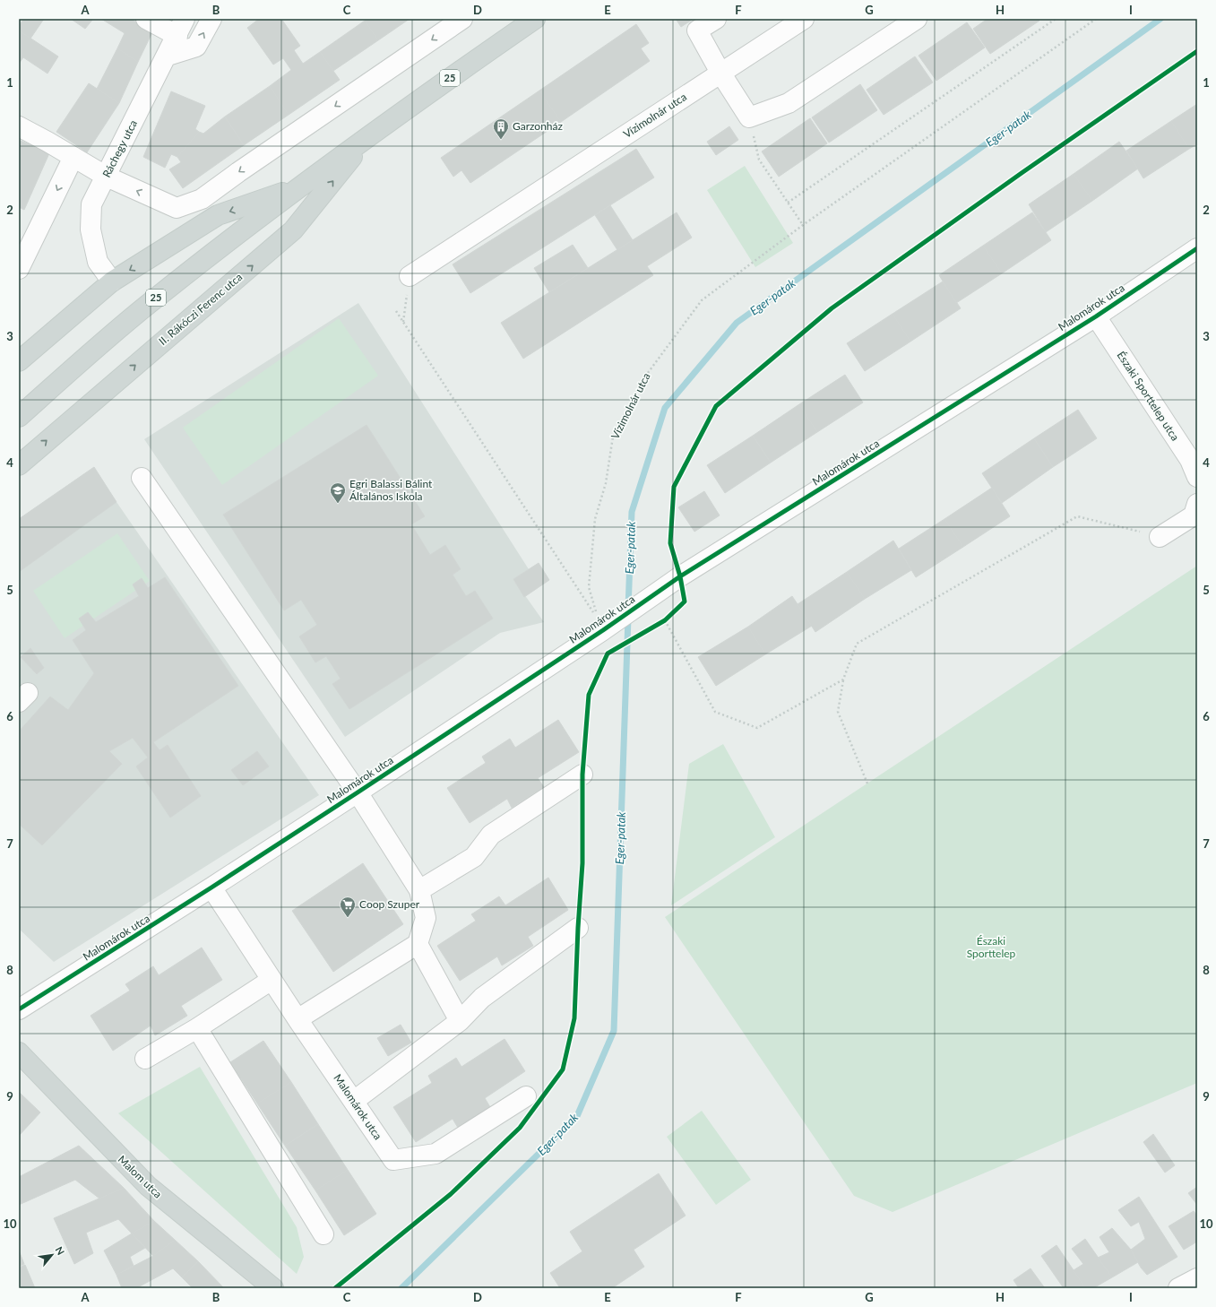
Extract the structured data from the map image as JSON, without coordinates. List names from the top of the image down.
{
  "streets": {
    "main road": ["25", "II. Rákóczi Ferenc utca", "Malom utca"],
    "street": [
      "Vízimolnár utca",
      "Ráchegy utca",
      "Malomárok utca",
      "Északi Sporttelep utca"
    ]
  },
  "crossings": [
    ["Vízimolnár utca", "Malomárok utca"],
    ["Ráchegy utca", "II. Rákóczi Ferenc utca"],
    ["Malomárok utca", "Északi Sporttelep utca"]
  ],
  "water": ["Eger-patak"],
  "parks": ["Északi Sporttelep"],
  "places": {
    "building": ["Garzonház"],
    "school or university": ["Egri Balassi Bálint Általános Iskola"],
    "supermarket": ["Coop Szuper"]
  },
  "north": "top right",
  "grid": {
    "columns": [
      "A",
      "B",
      "C",
      "D",
      "E",
      "F",
      "G",
      "H",
      "I"
    ],
    "rows": [
      "1",
      "2",
      "3",
      "4",
      "5",
      "6",
      "7",
      "8",
      "9",
      "10"
    ]
  }
}
